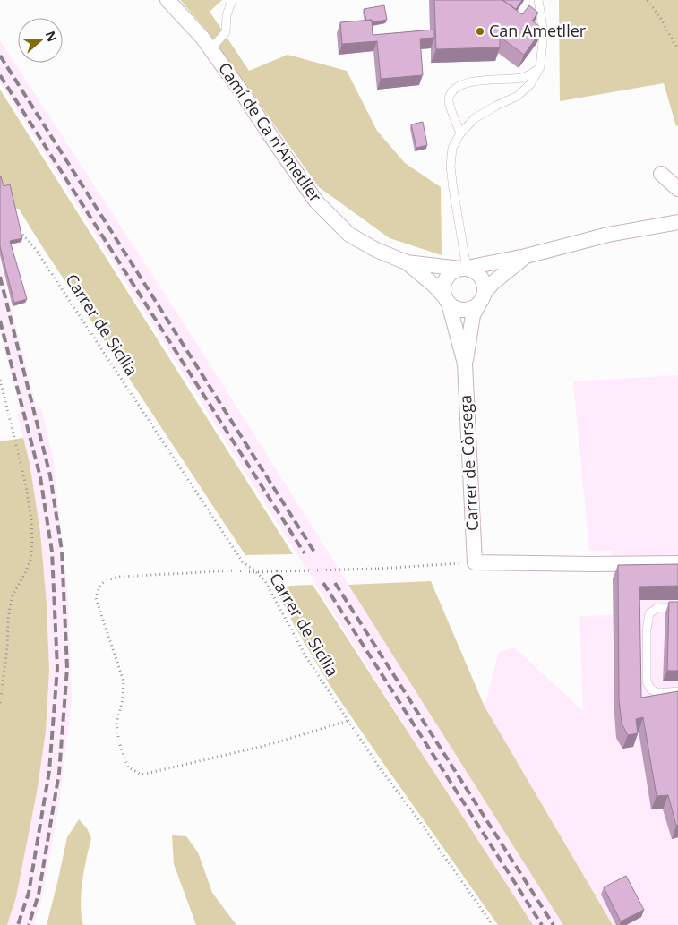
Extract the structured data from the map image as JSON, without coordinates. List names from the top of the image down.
{
  "streets": {
    "street": ["Camí de Ca n'Ametller", "Carrer de Còrsega"],
    "path": ["Carrer de Sicília"]
  },
  "crossings": [
    ["Camí de Ca n'Ametller", "Carrer de Còrsega"]
  ],
  "places": ["Can Ametller"],
  "north": "right"
}
